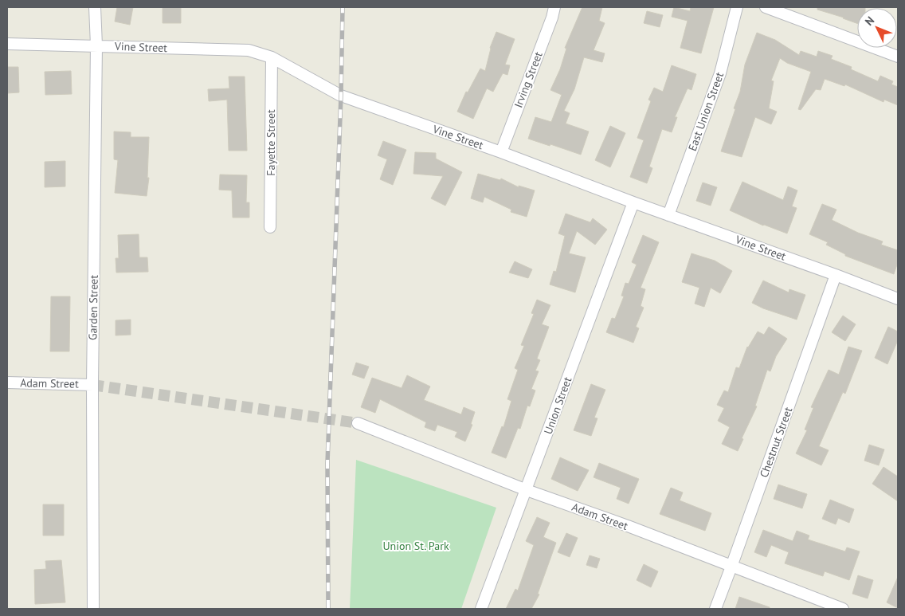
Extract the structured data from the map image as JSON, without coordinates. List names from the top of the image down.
{
  "streets": {
    "street": [
      "Vine Street",
      "Irving Street",
      "East Union Street",
      "Fayette Street",
      "Garden Street",
      "Adam Street",
      "Union Street",
      "Chestnut Street"
    ]
  },
  "crossings": [
    ["Vine Street", "Irving Street"],
    ["Vine Street", "East Union Street"],
    ["Vine Street", "Fayette Street"],
    ["Vine Street", "Garden Street"],
    ["Vine Street", "Union Street"],
    ["Vine Street", "Chestnut Street"],
    ["Garden Street", "Adam Street"],
    ["Adam Street", "Union Street"],
    ["Adam Street", "Chestnut Street"]
  ],
  "parks": ["Union St. Park"],
  "north": "top left"
}
